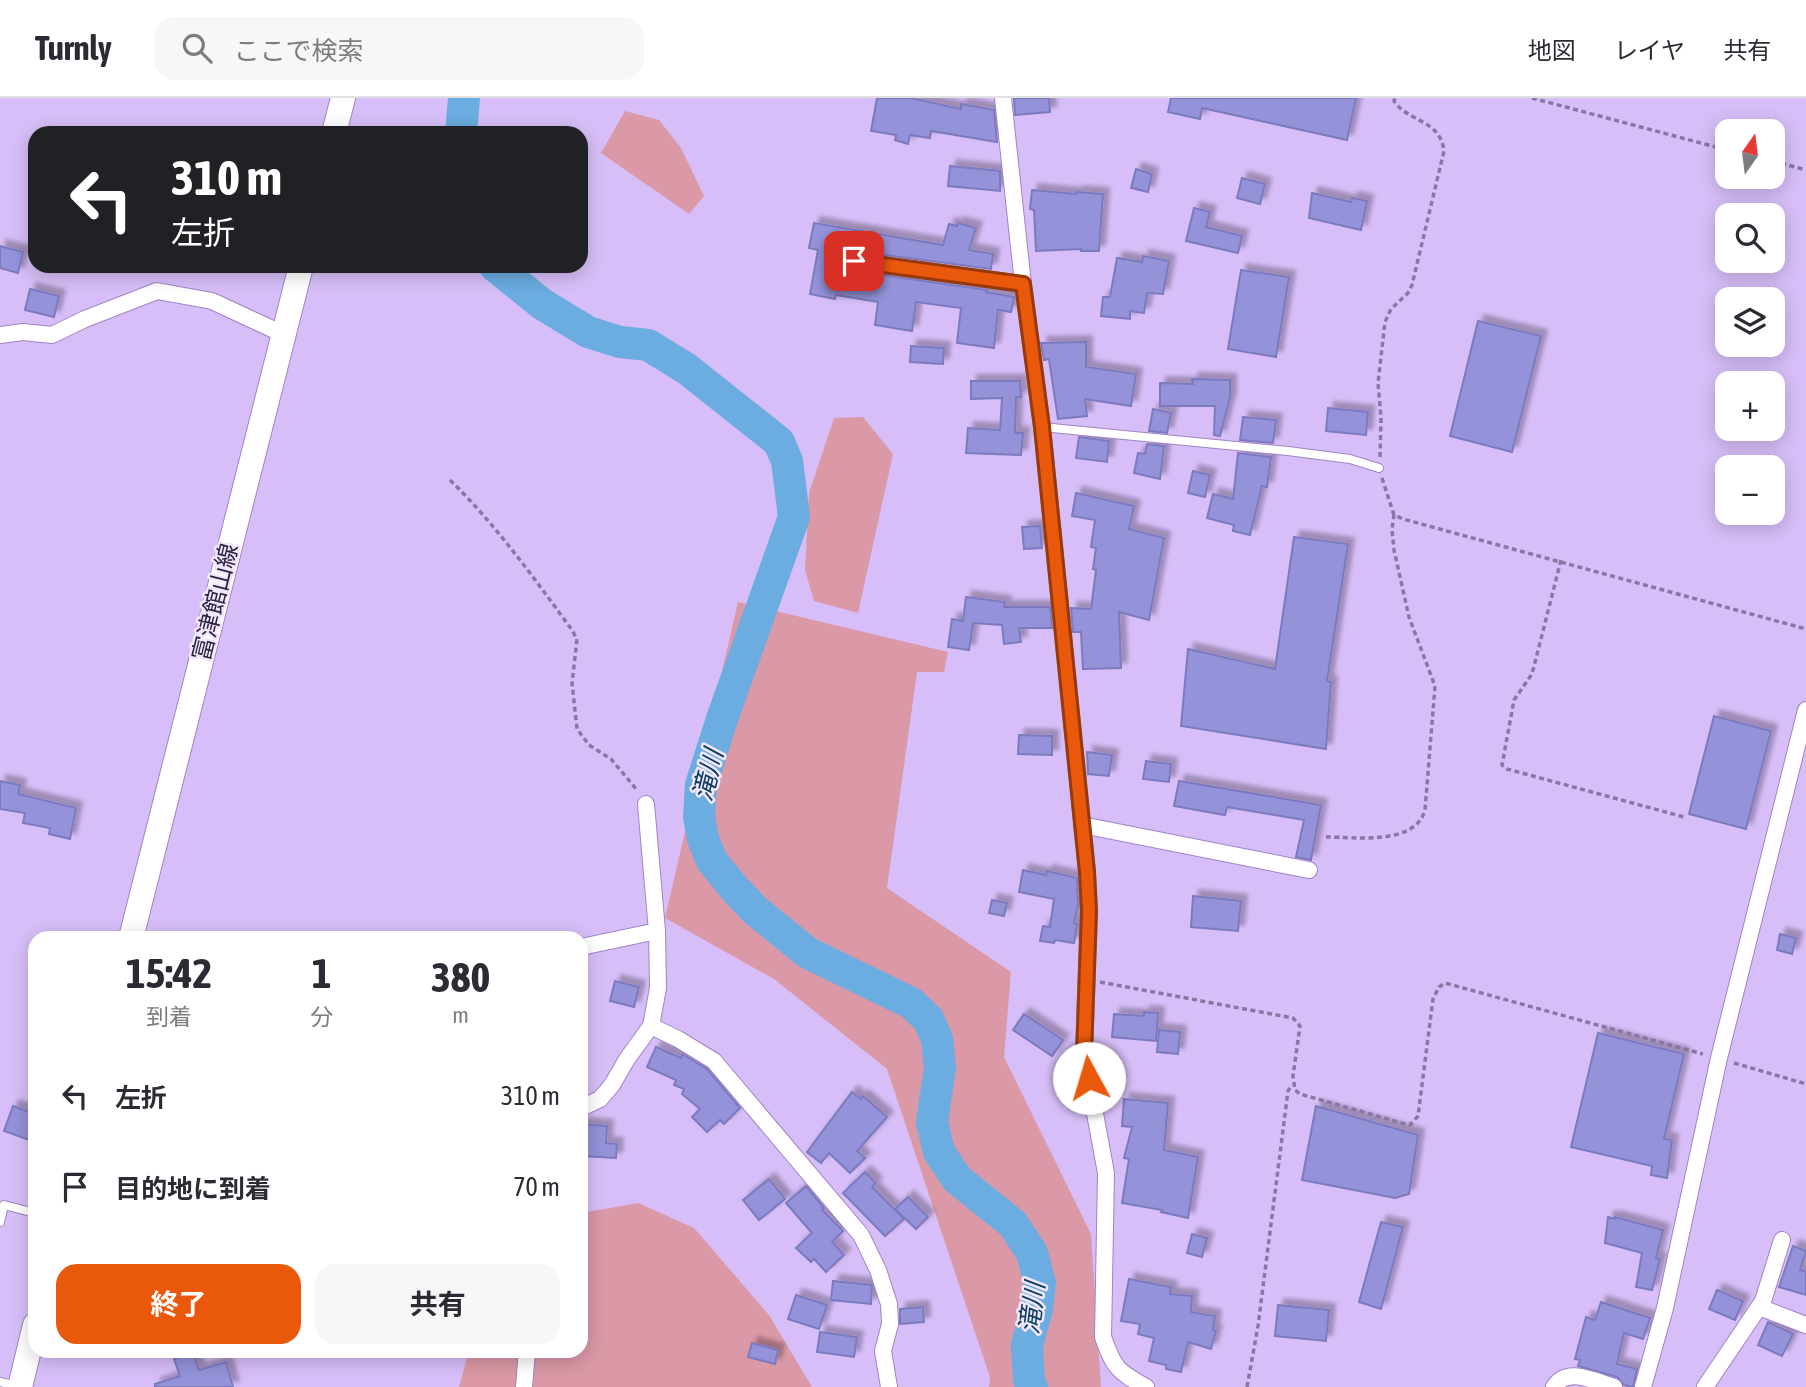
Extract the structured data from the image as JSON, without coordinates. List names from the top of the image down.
{
  "streets": {
    "main road": ["富津館山線"]
  },
  "water": ["滝川"],
  "north": "top",
  "page": {
    "header": "Turnly",
    "search": "ここで検索",
    "nav": ["地図", "レイヤ", "共有"],
    "map_buttons": ["+", "−"],
    "turn": ["310 m", "左折"],
    "eta": [
      "15:42",
      "到着",
      "1",
      "分",
      "380",
      "m"
    ],
    "list": [
      {
        "name": "左折",
        "value": "310 m"
      },
      {
        "name": "目的地に到着",
        "value": "70 m"
      }
    ],
    "buttons": ["終了", "共有"]
  }
}
